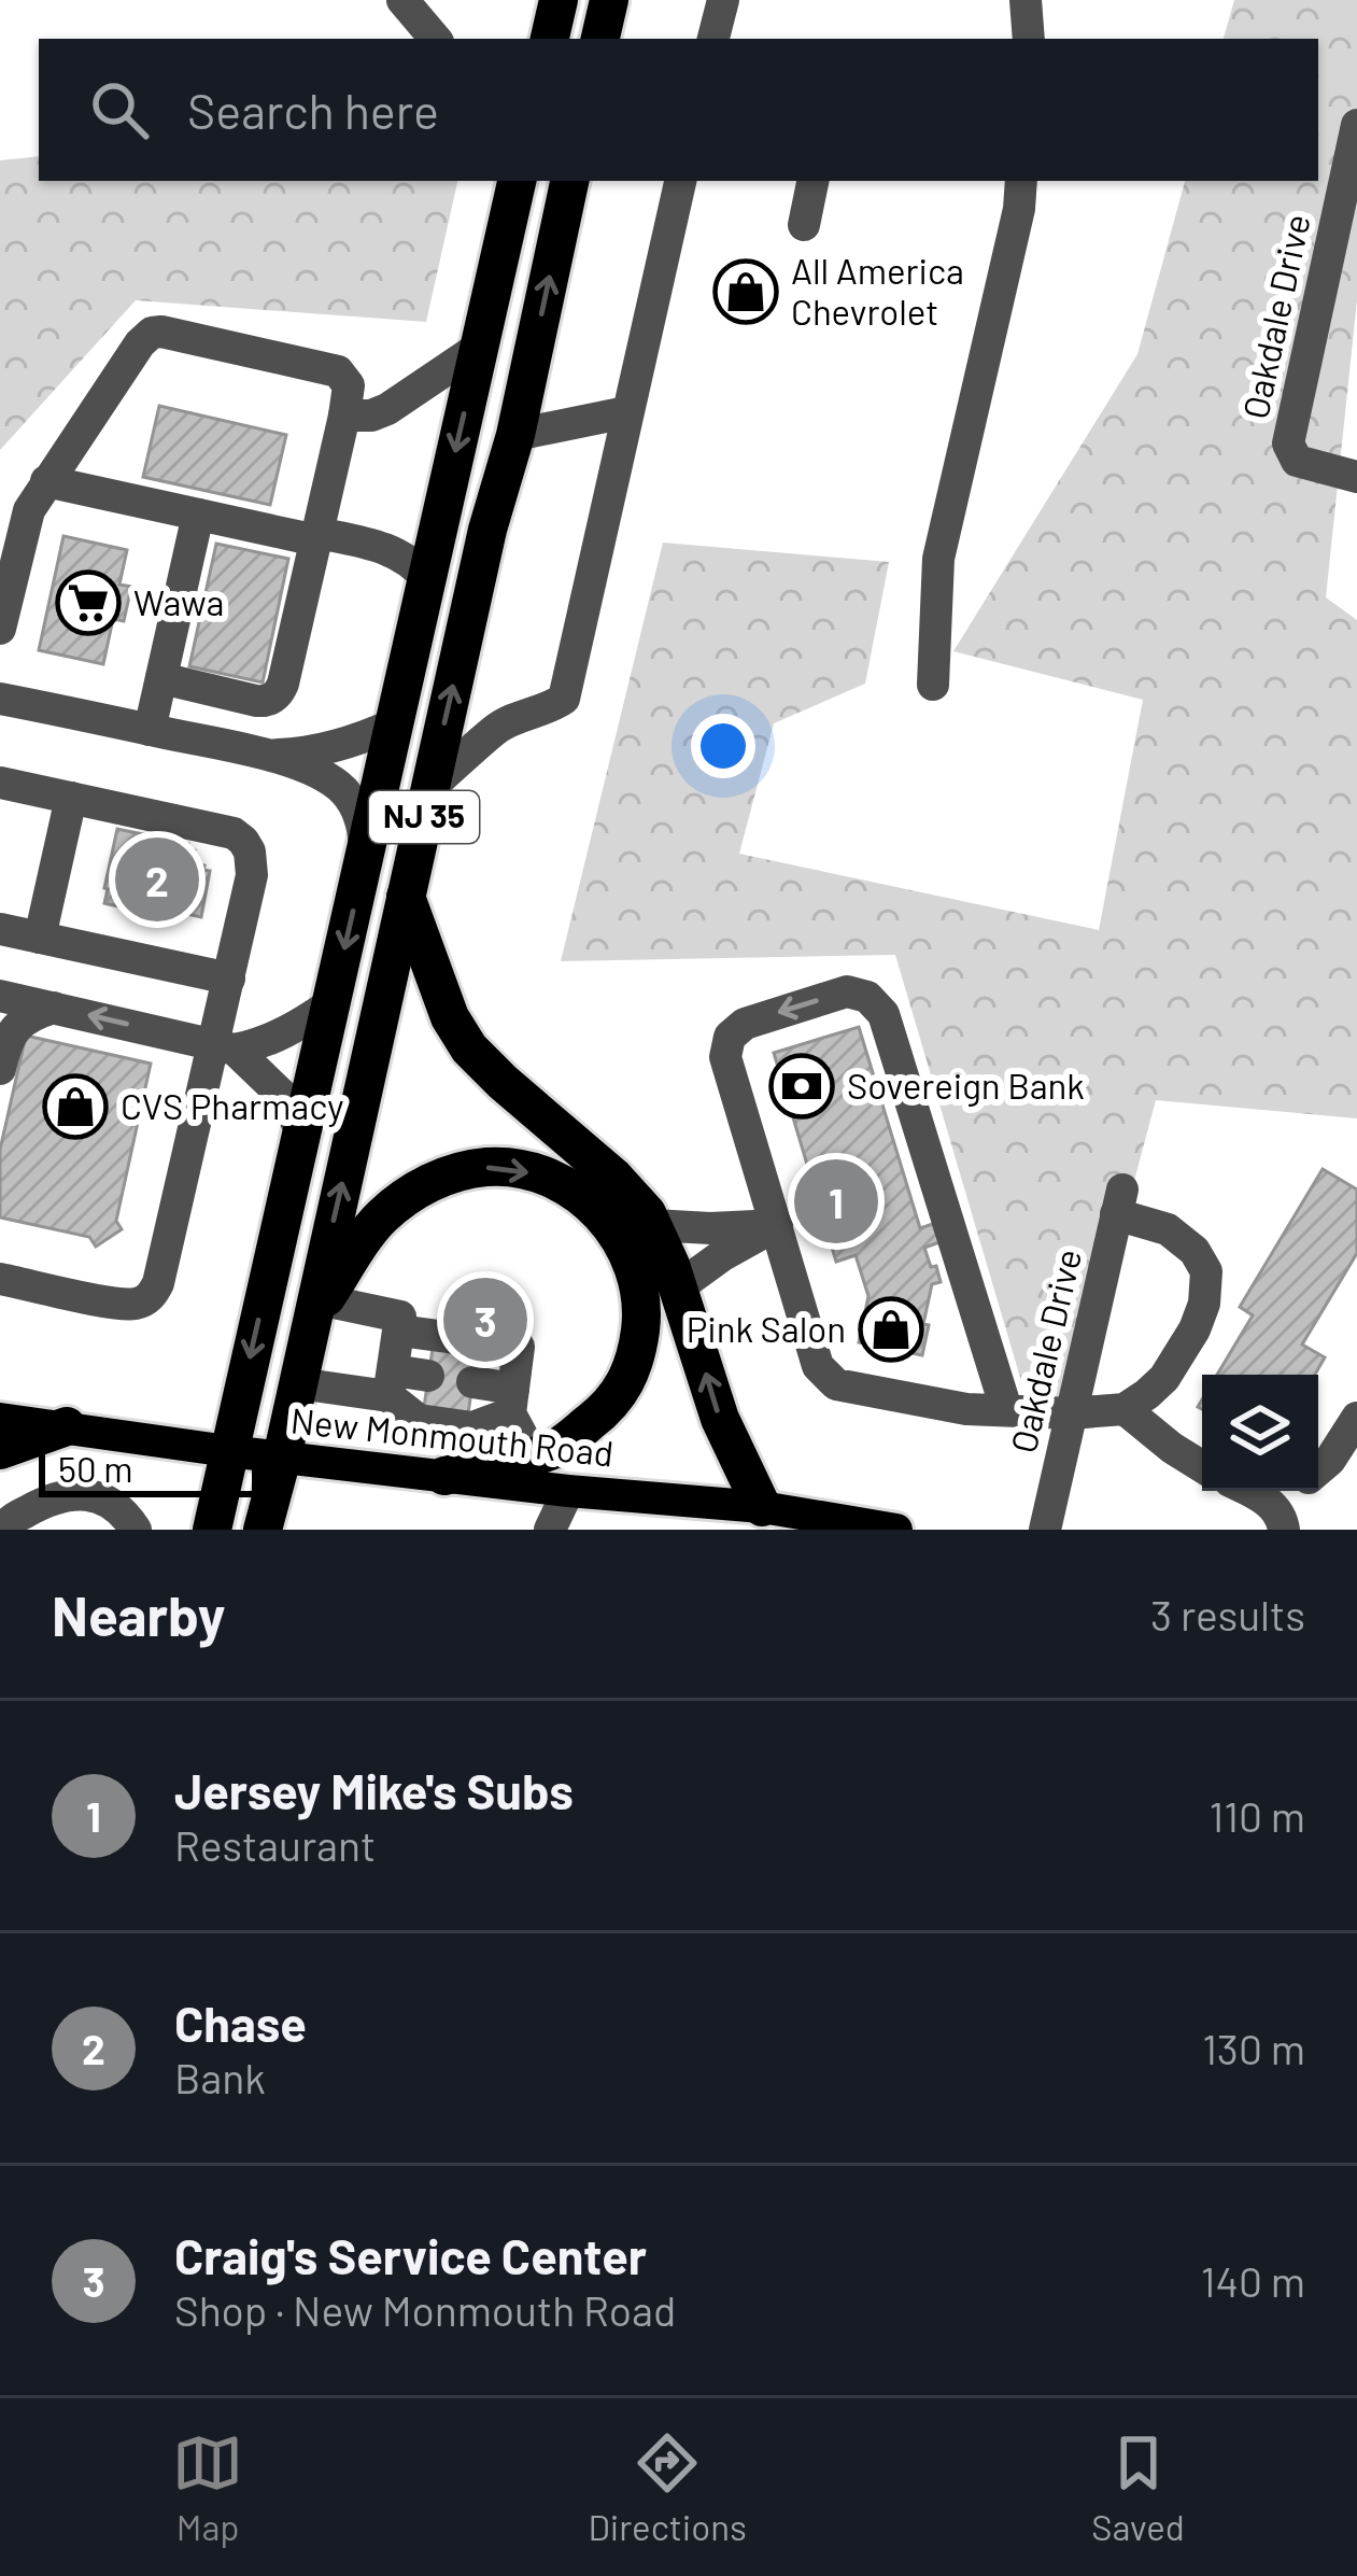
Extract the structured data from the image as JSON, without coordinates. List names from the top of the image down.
{
  "streets": {
    "highway": ["NJ 35"],
    "main road": ["New Monmouth Road"],
    "street": ["Oakdale Drive"]
  },
  "crossings": [
    ["NJ 35", "New Monmouth Road"]
  ],
  "places": {
    "shop": ["All America Chevrolet", "CVS Pharmacy", "Pink Salon"],
    "supermarket": ["Wawa"],
    "bank": ["Sovereign Bank"]
  },
  "scale_bar": "50 m",
  "page": {
    "search": "Search here",
    "pins": ["2", "1", "3"],
    "scale": "50 m",
    "heading": ["Nearby", "3 results"],
    "list": [
      {
        "mark": "1",
        "name": "Jersey Mike's Subs",
        "note": "Restaurant",
        "value": "110 m"
      },
      {
        "mark": "2",
        "name": "Chase",
        "note": "Bank",
        "value": "130 m"
      },
      {
        "mark": "3",
        "name": "Craig's Service Center",
        "note": "Shop · New Monmouth Road",
        "value": "140 m"
      }
    ],
    "nav": ["Map", "Directions", "Saved"]
  }
}
